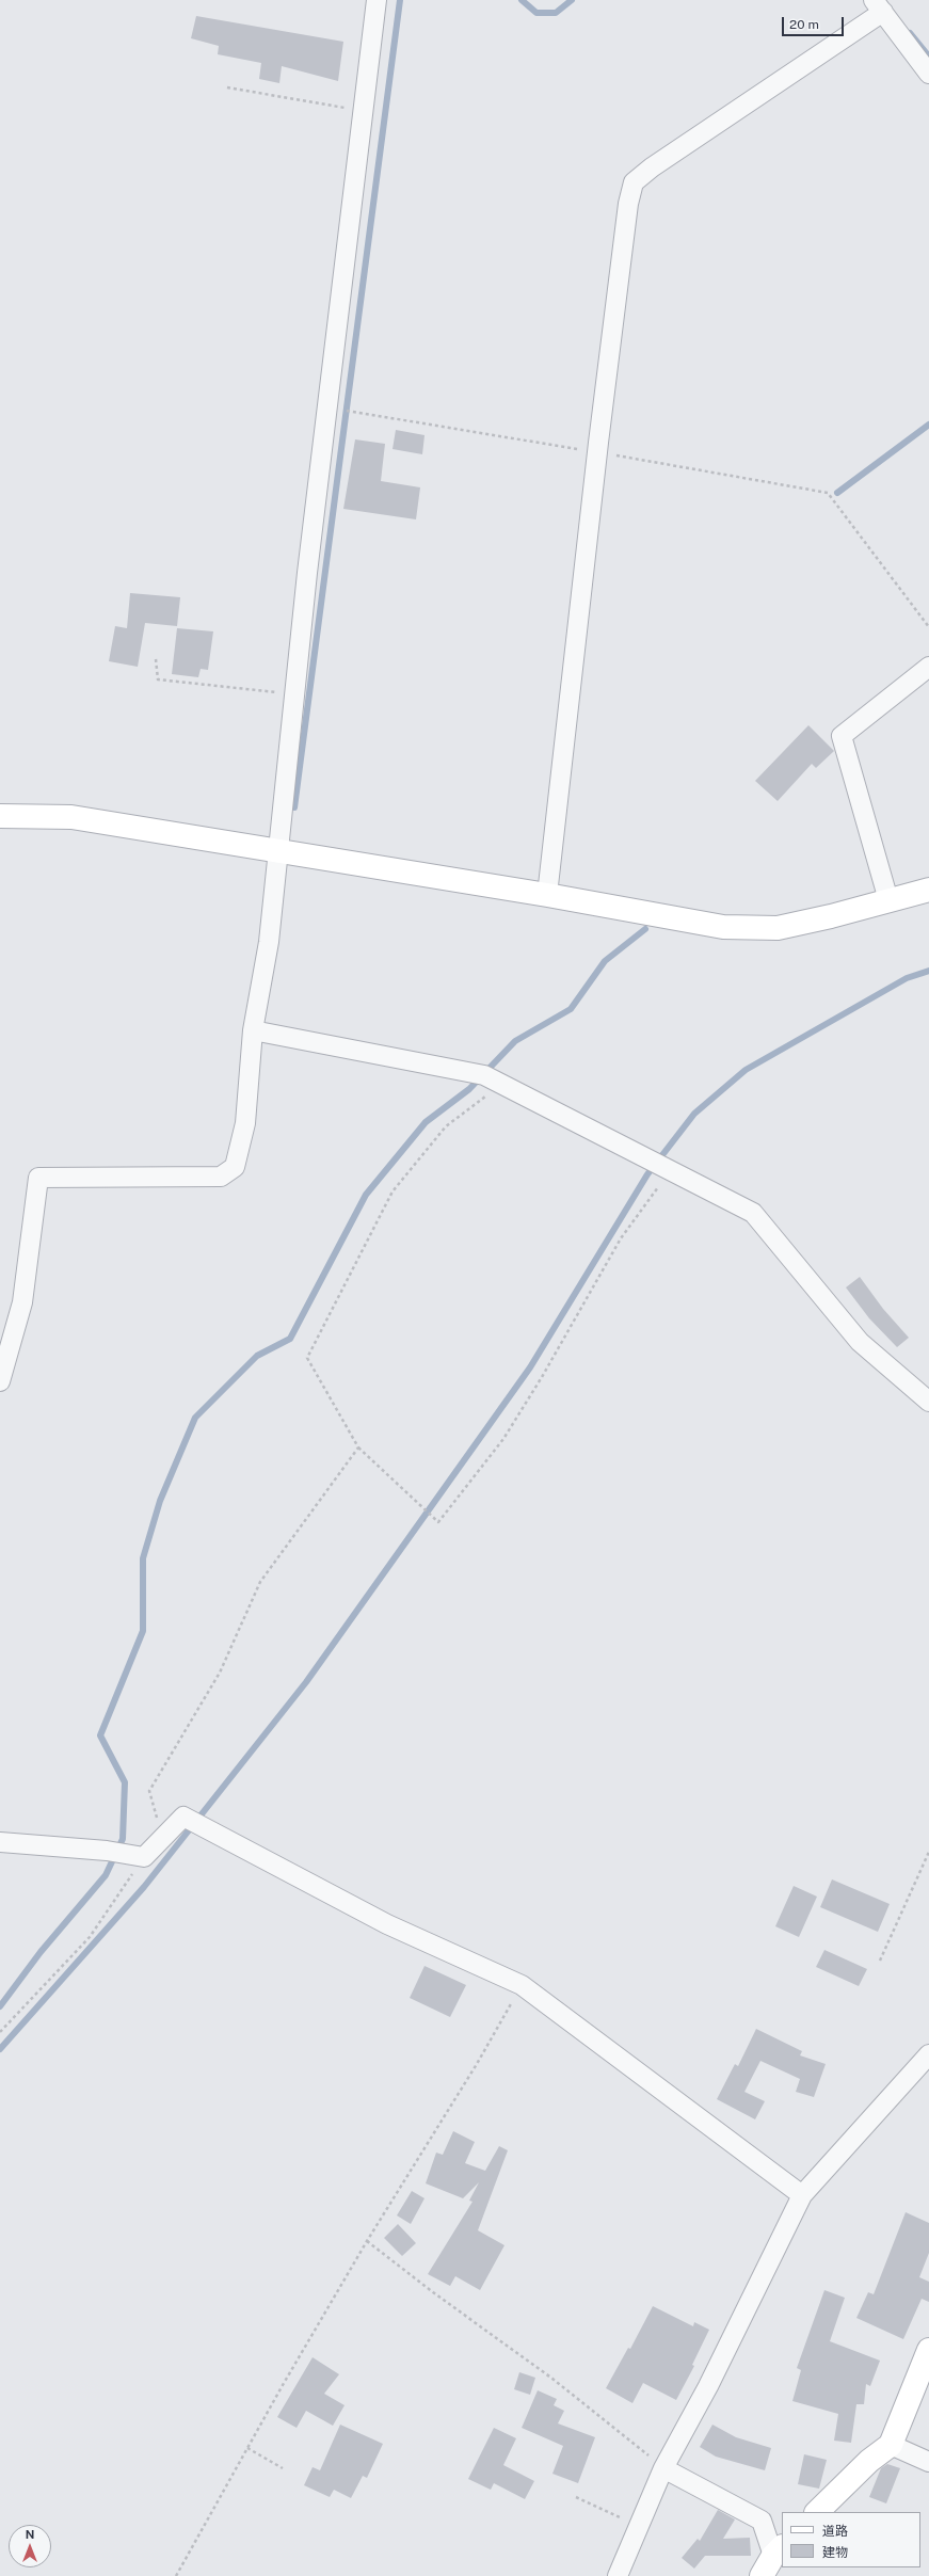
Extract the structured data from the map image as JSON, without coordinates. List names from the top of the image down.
{
  "legend": ["道路", "建物"],
  "scale_bar": "20 m",
  "north": "top"
}
